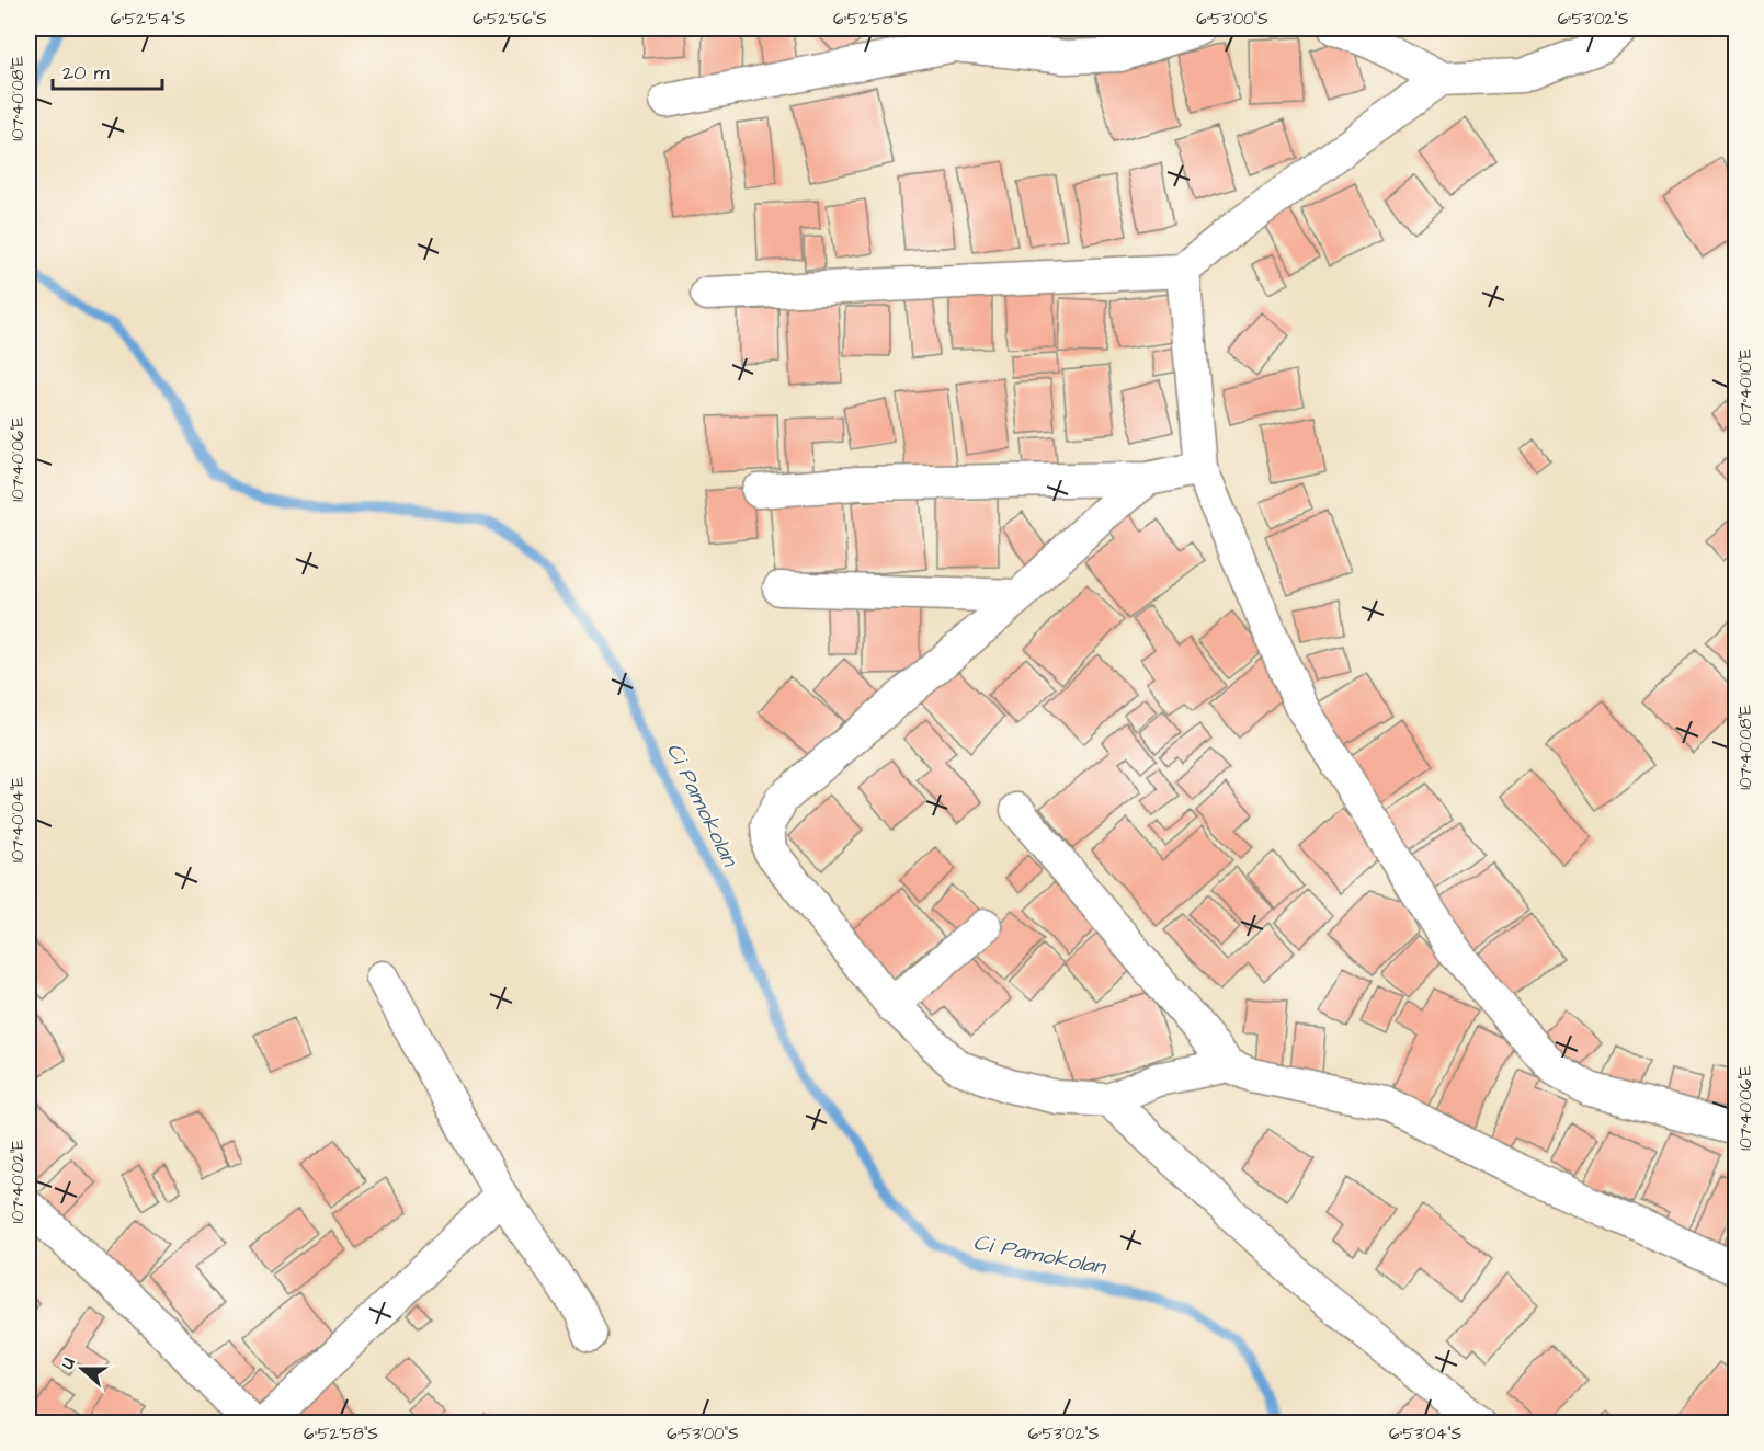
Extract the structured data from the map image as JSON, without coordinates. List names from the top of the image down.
{
  "water": ["Ci Pamokolan"],
  "scale_bar": "20 m",
  "north": "left",
  "coordinates": [
    "6°52'54\"S",
    "6°52'56\"S",
    "6°52'58\"S",
    "6°53'00\"S",
    "6°53'02\"S",
    "107°40'08\"E",
    "107°40'10\"E",
    "107°40'06\"E",
    "107°40'04\"E",
    "107°40'02\"E",
    "6°53'04\"S"
  ]
}
